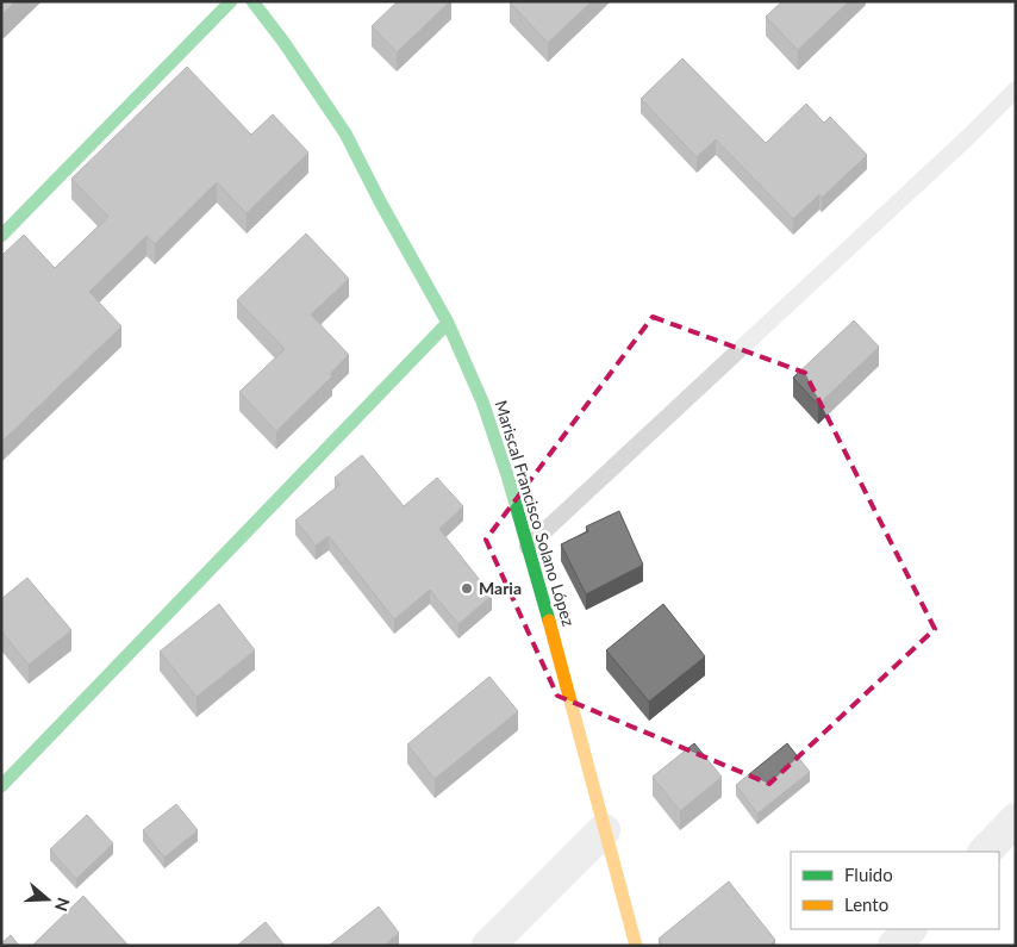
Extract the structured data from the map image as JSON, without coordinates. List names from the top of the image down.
{
  "streets": {
    "main road": ["Mariscal Francisco Solano López"]
  },
  "places": ["Maria"],
  "legend": ["Fluido", "Lento"],
  "north": "right"
}
